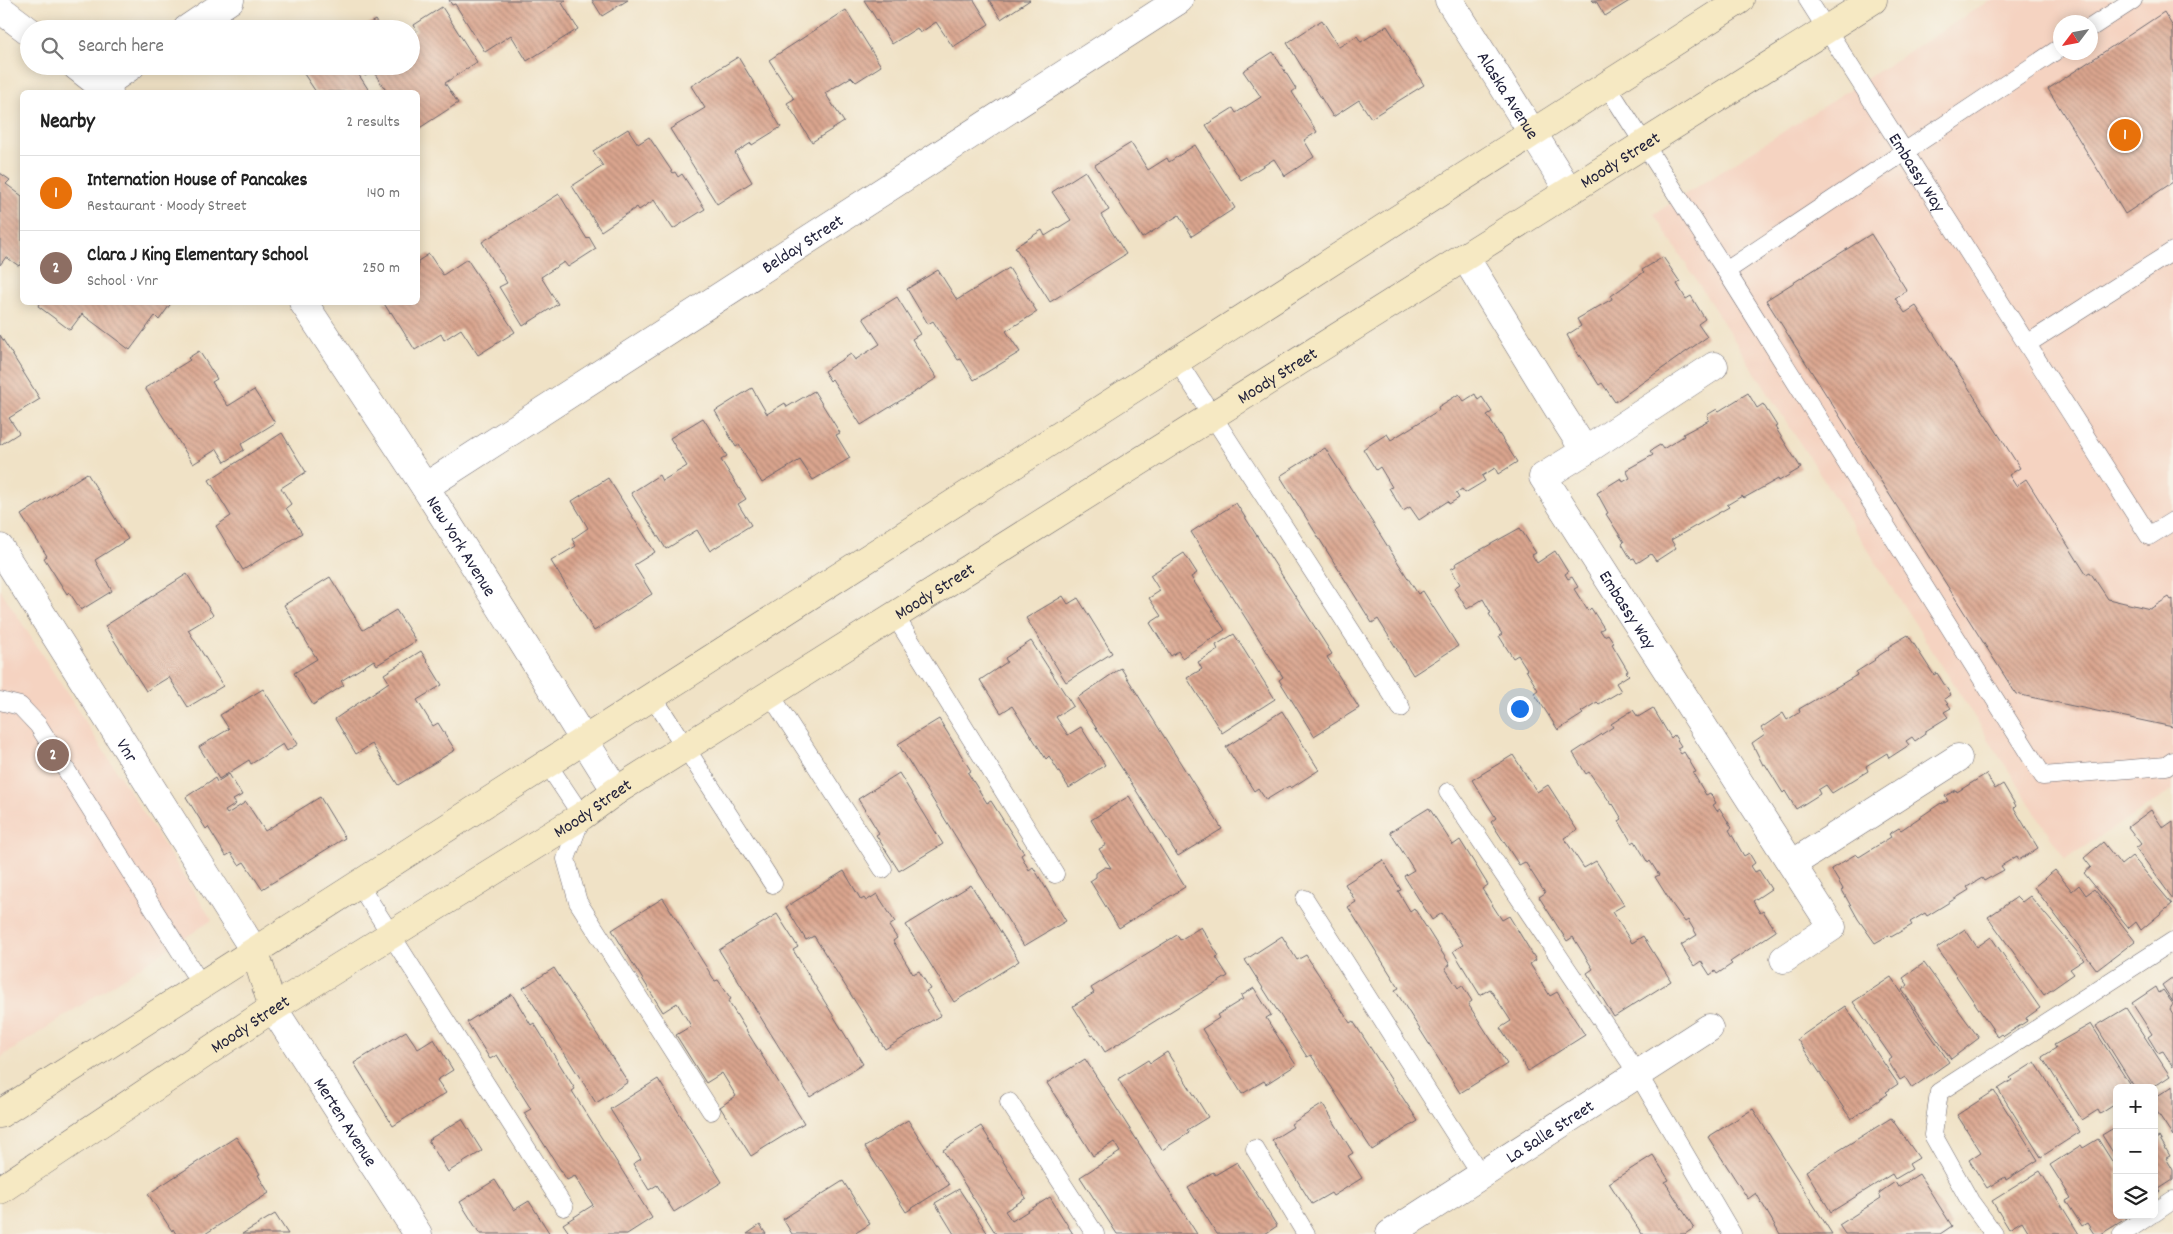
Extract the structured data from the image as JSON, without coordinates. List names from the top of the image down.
{
  "streets": {
    "main road": ["Moody Street"],
    "street": [
      "Alaska Avenue",
      "Embassy Way",
      "Belday Street",
      "New York Avenue",
      "Vnr",
      "Merten Avenue",
      "La Salle Street"
    ]
  },
  "crossings": [
    ["Alaska Avenue", "Moody Street"],
    ["Moody Street", "Embassy Way"],
    ["Moody Street", "New York Avenue"],
    ["Moody Street", "Merten Avenue"],
    ["Belday Street", "New York Avenue"]
  ],
  "north": "bottom left",
  "page": {
    "search": "Search here",
    "heading": ["Nearby", "2 results"],
    "pins": ["1", "2"],
    "list": [
      {
        "mark": "1",
        "name": "Internation House of Pancakes",
        "note": "Restaurant · Moody Street",
        "value": "140 m"
      },
      {
        "mark": "2",
        "name": "Clara J King Elementary School",
        "note": "School · Vnr",
        "value": "250 m"
      }
    ],
    "map_buttons": ["+", "−"]
  }
}
